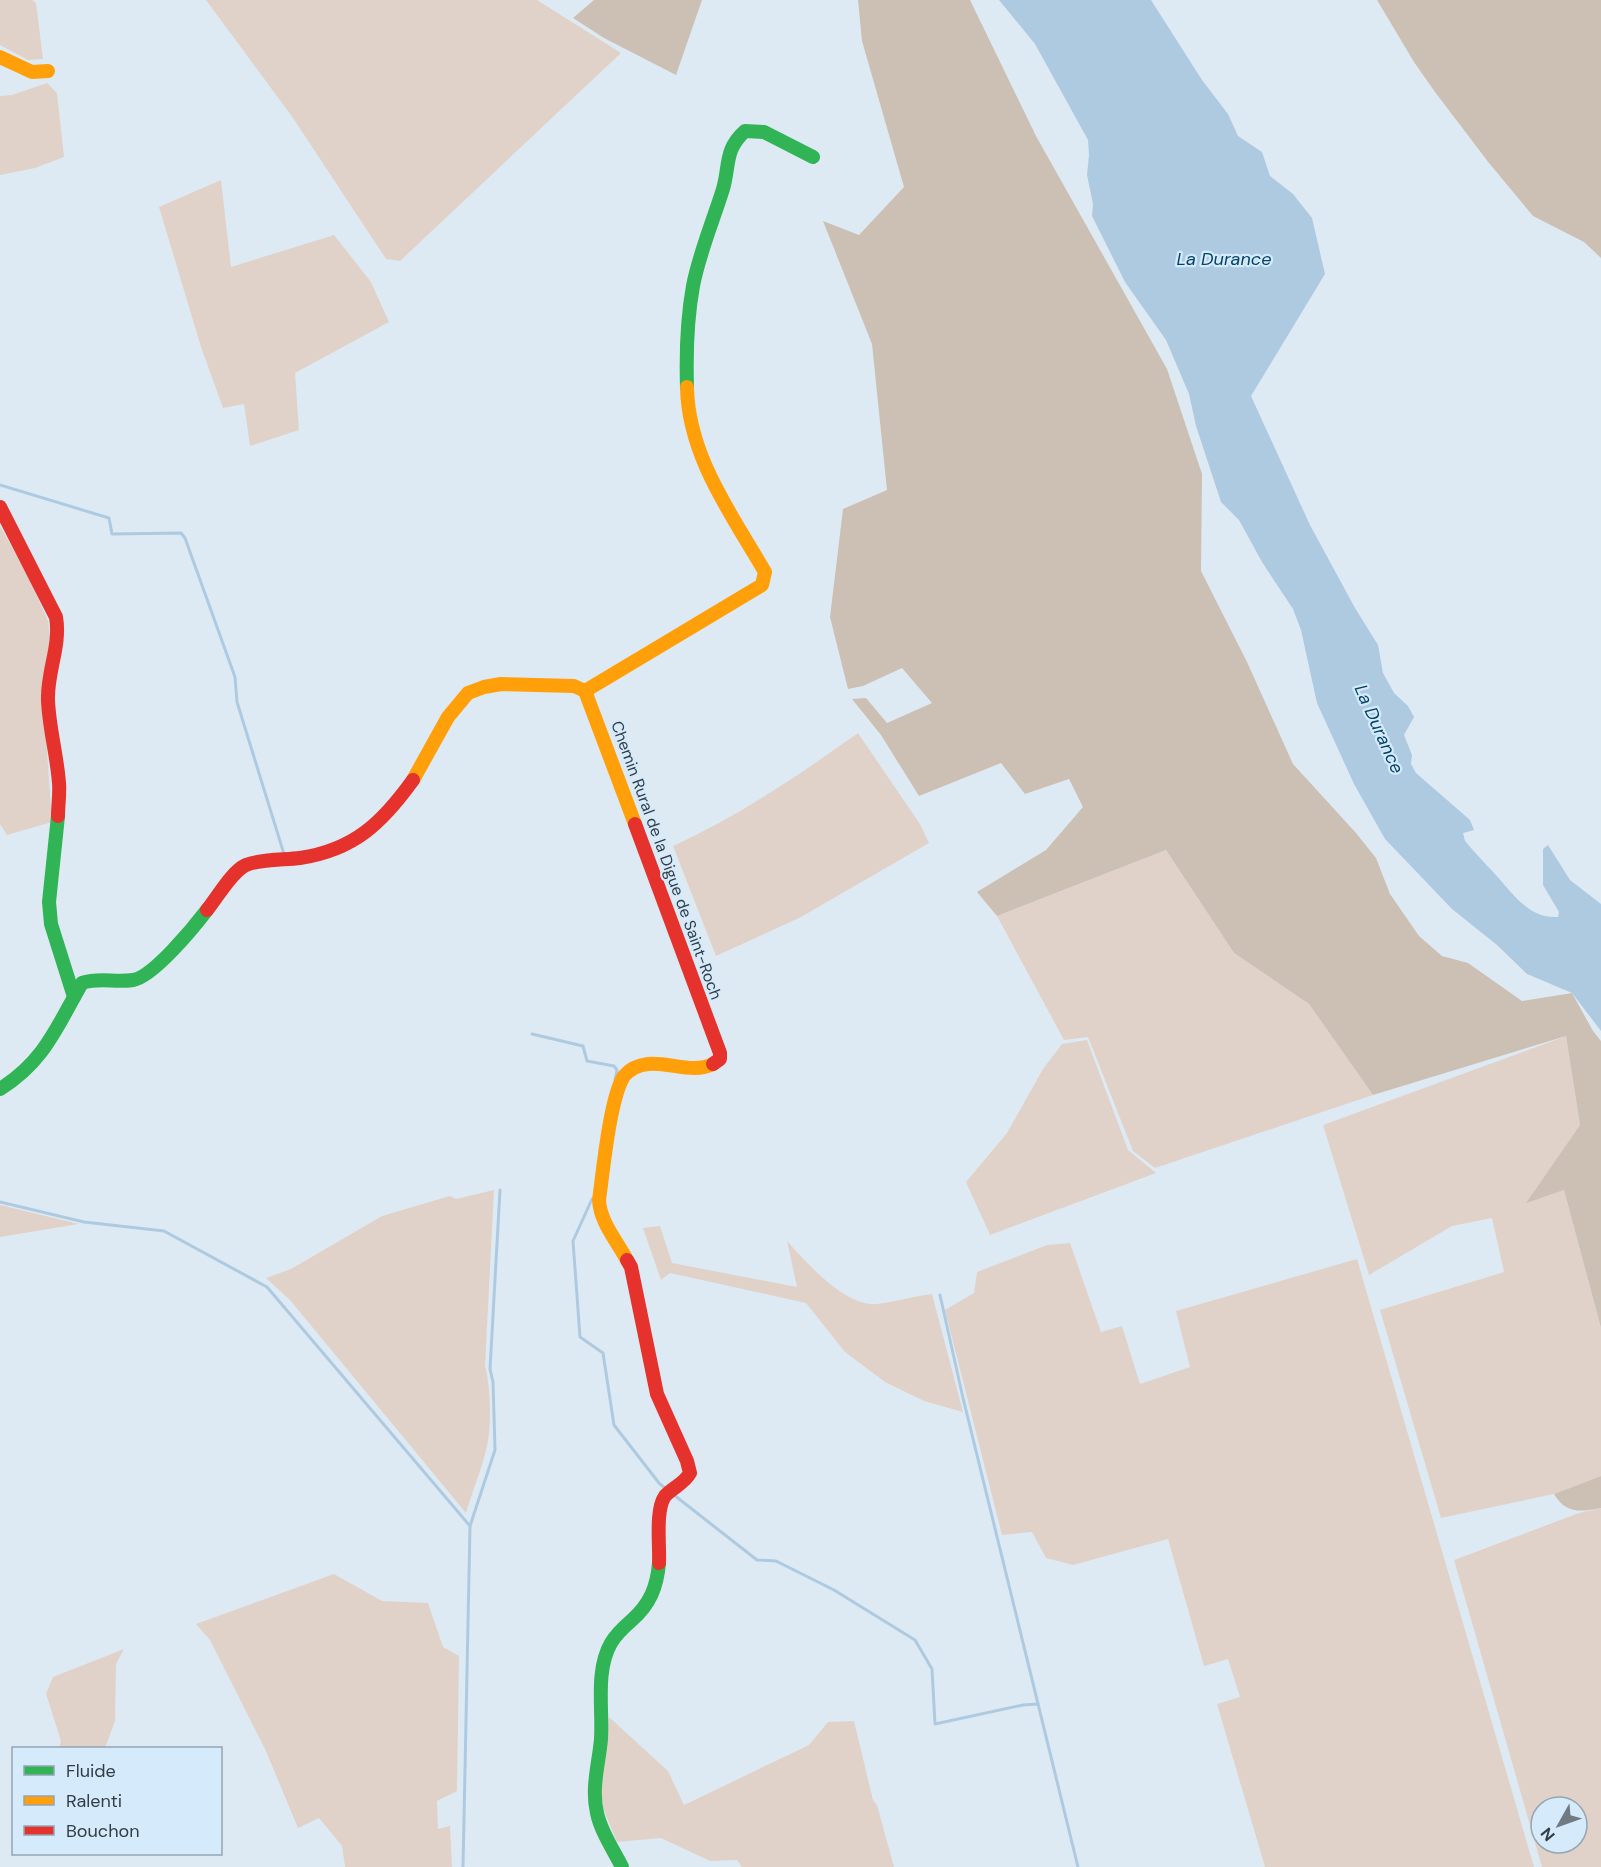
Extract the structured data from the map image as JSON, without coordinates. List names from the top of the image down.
{
  "streets": {
    "street": ["Chemin Rural de la Digue de Saint-Roch"]
  },
  "water": ["La Durance"],
  "legend": ["Fluide", "Ralenti", "Bouchon"],
  "north": "bottom left"
}
